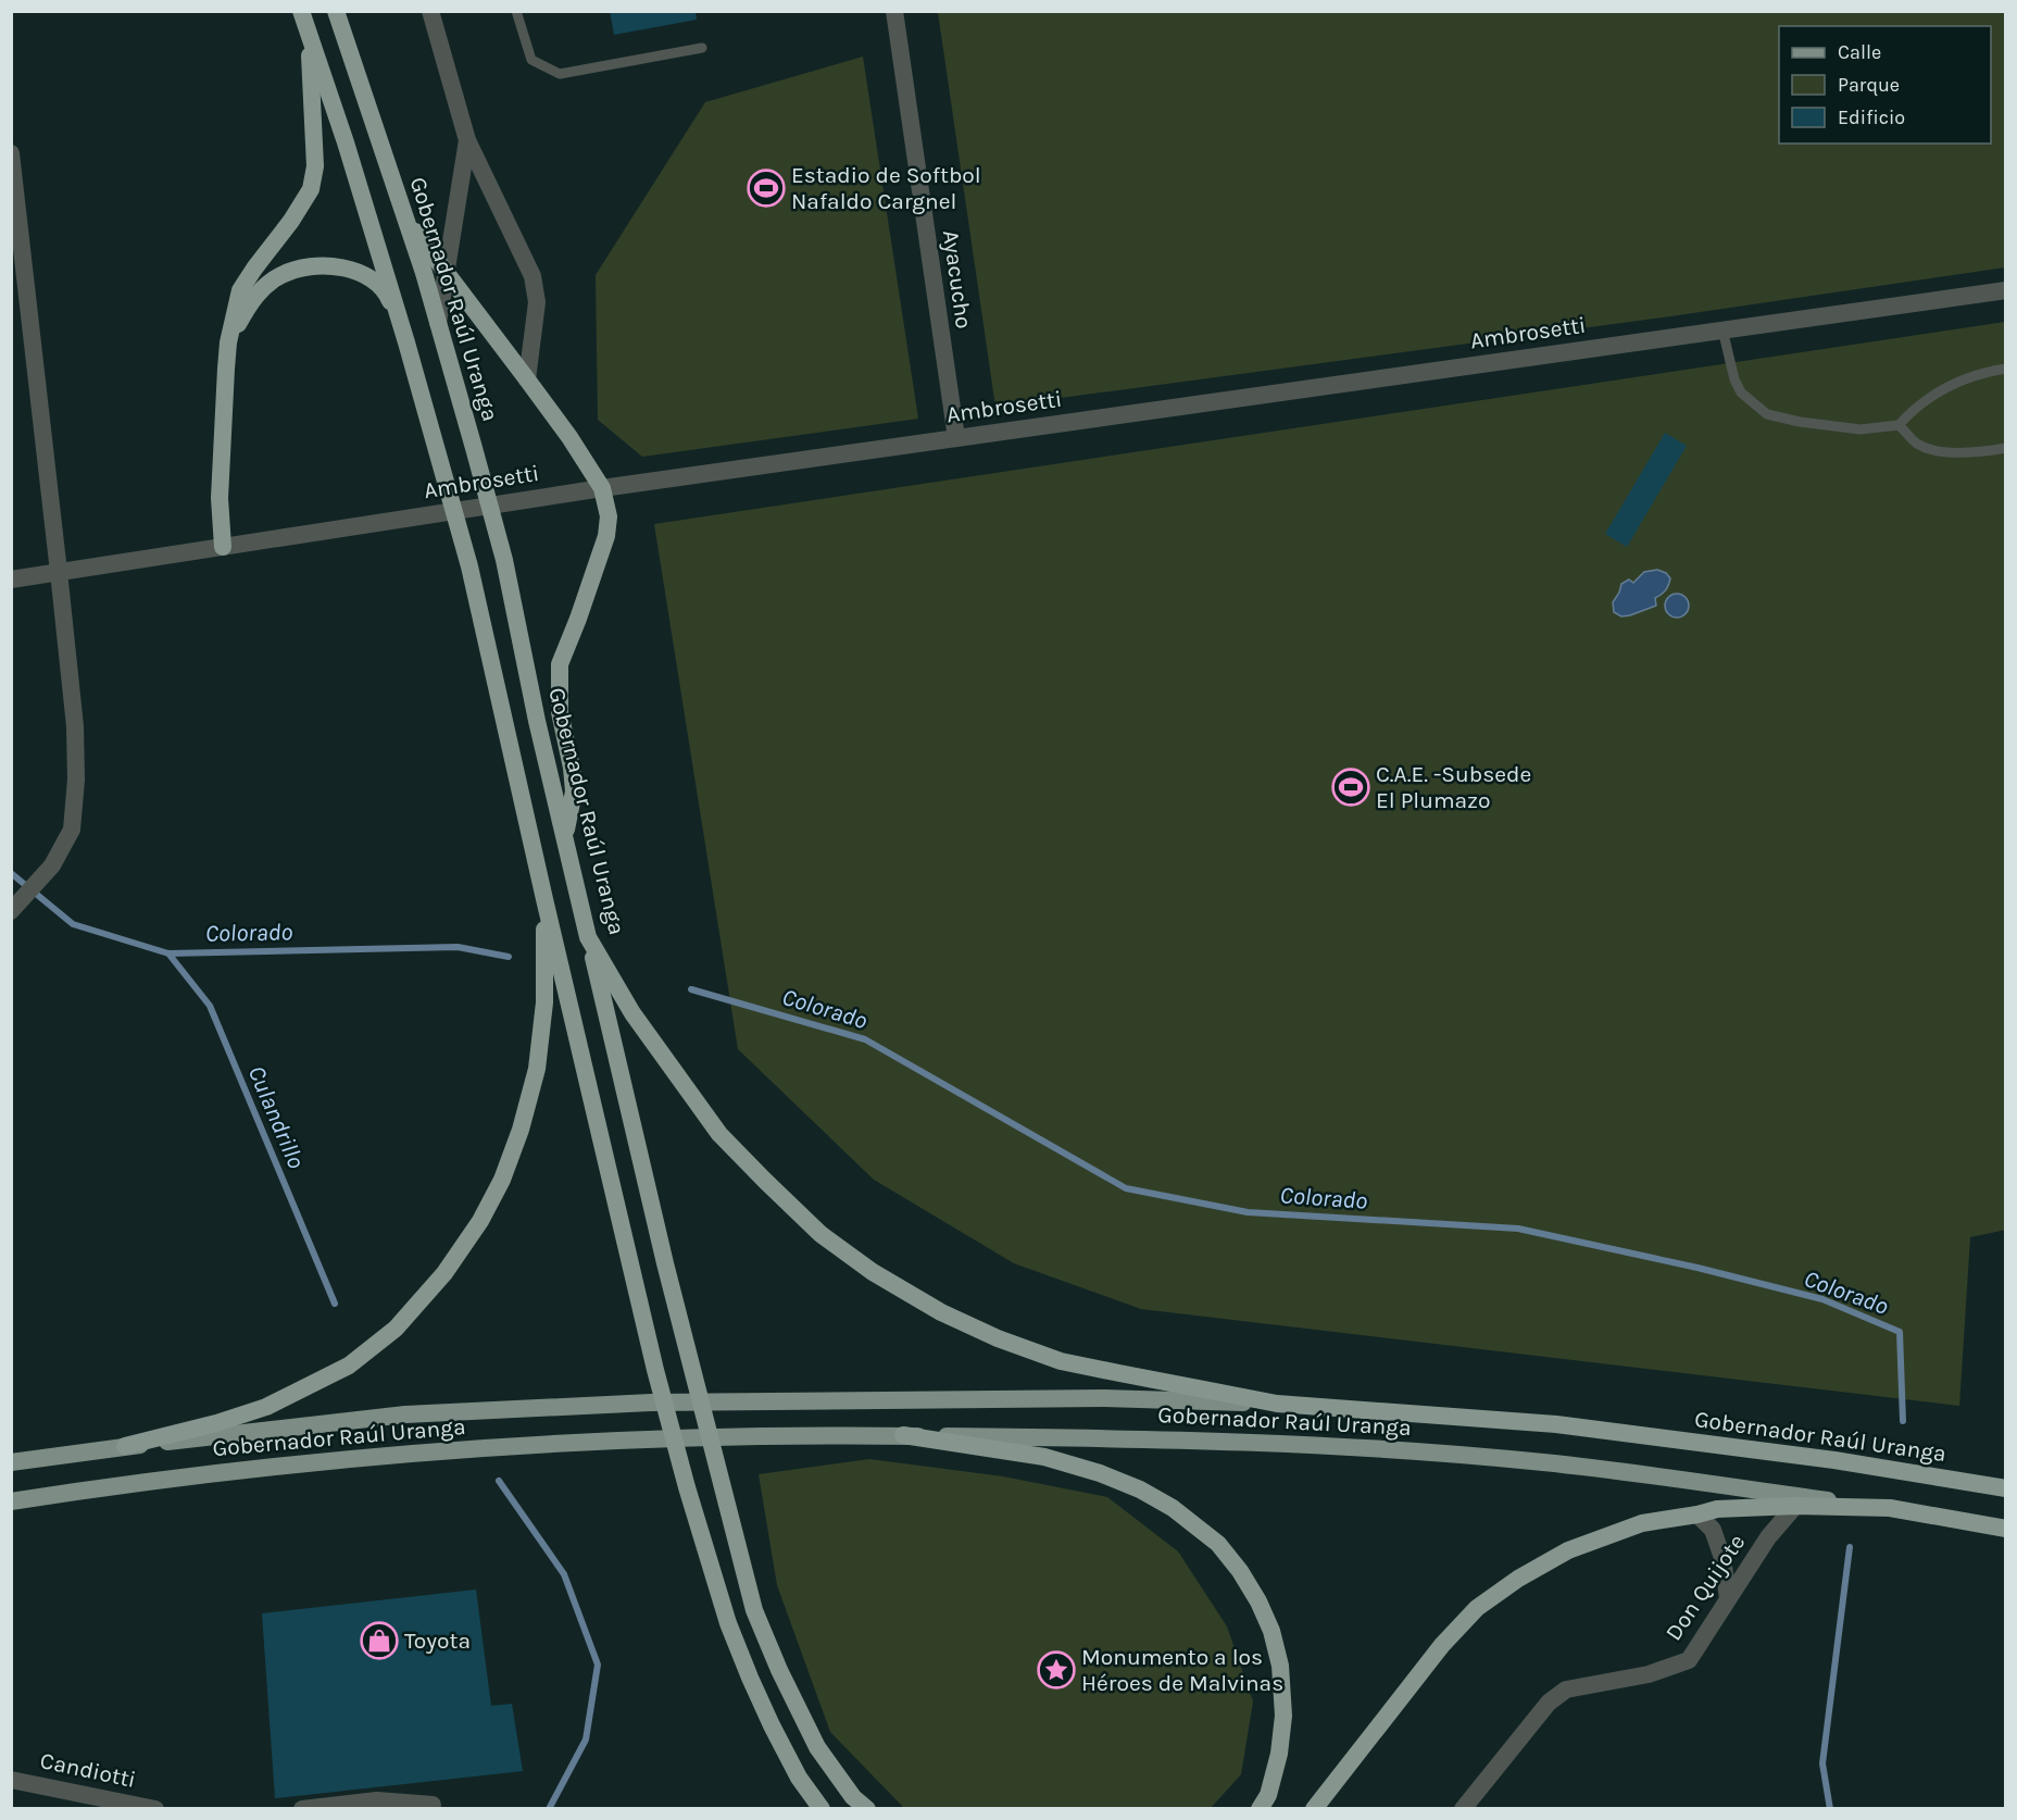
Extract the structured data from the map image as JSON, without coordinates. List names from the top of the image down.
{
  "streets": {
    "highway": ["Gobernador Raúl Uranga"],
    "street": [
      "Ayacucho",
      "Ambrosetti",
      "Don Quijote",
      "Candiotti"
    ]
  },
  "crossings": [
    ["Ayacucho", "Ambrosetti"],
    ["Gobernador Raúl Uranga", "Don Quijote"]
  ],
  "water": ["Colorado", "Culandrillo"],
  "places": {
    "sports": ["Estadio de Softbol Nafaldo Cargnel", "C.A.E. -Subsede El Plumazo"],
    "shop": ["Toyota"],
    "place": ["Monumento a los Héroes de Malvinas"]
  },
  "legend": ["Calle", "Parque", "Edificio"]
}
